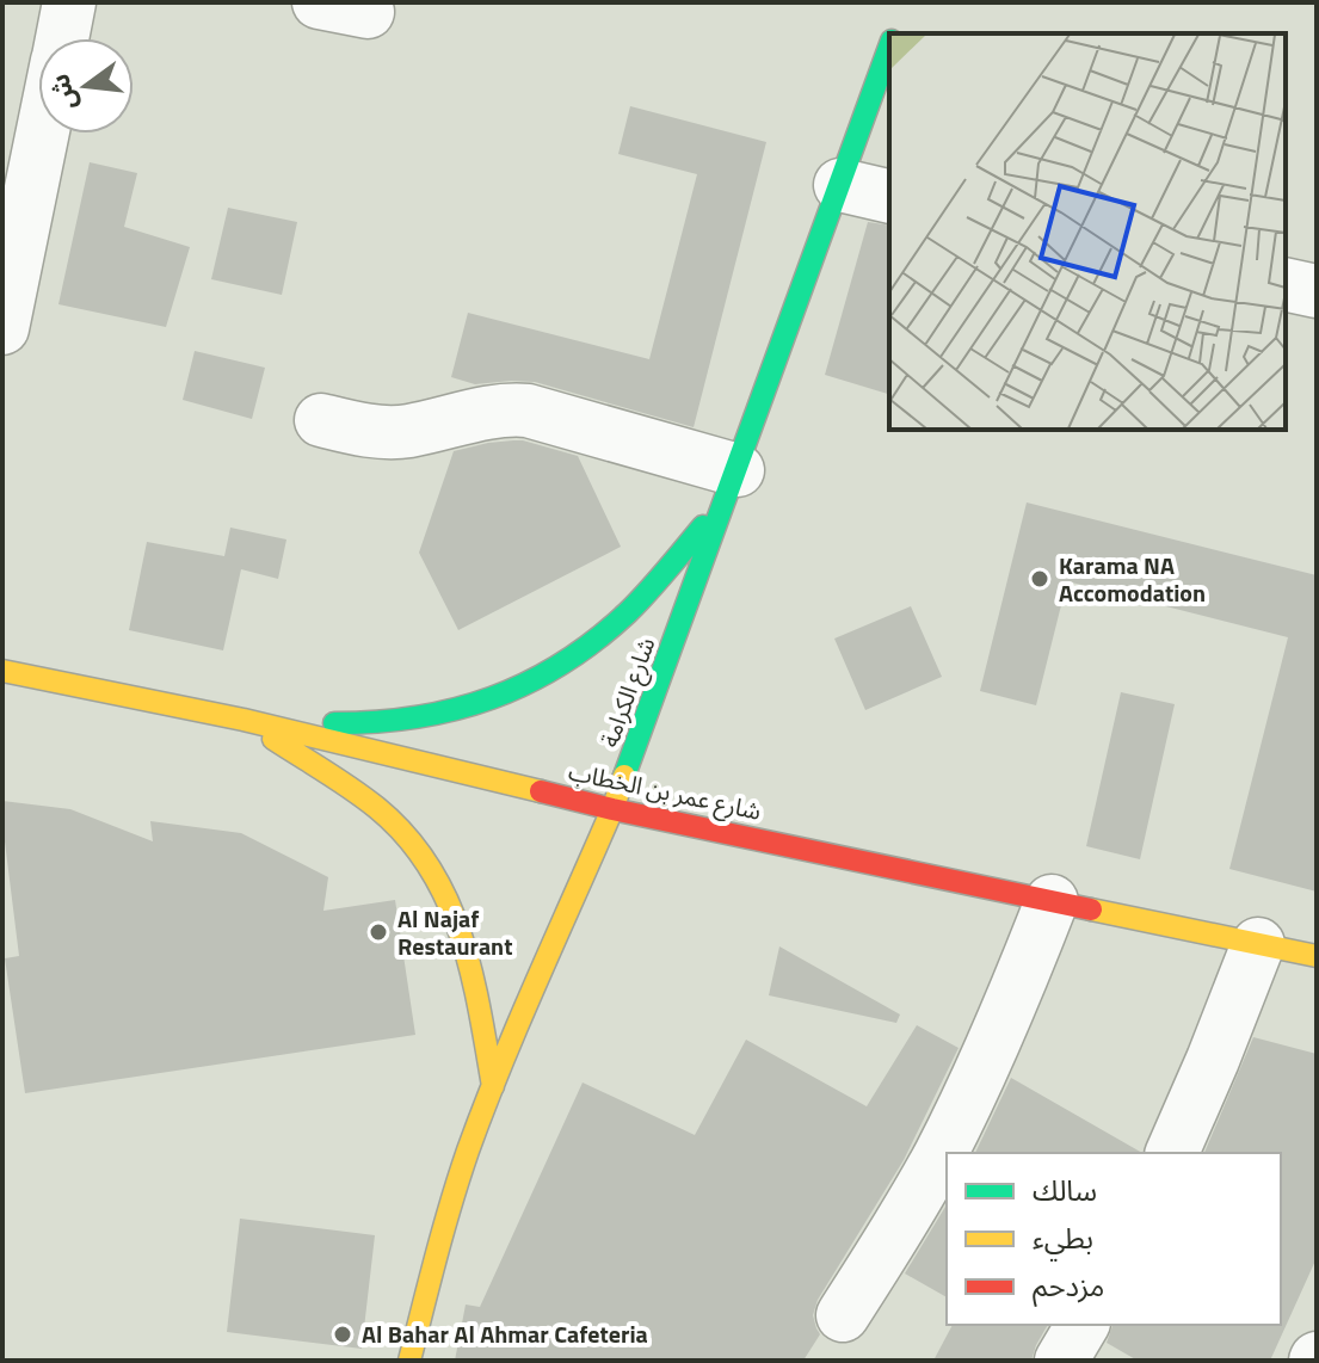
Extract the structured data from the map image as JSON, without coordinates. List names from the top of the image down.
{
  "streets": {
    "main road": ["شارع الكرامة", "شارع عمر بن الخطاب"]
  },
  "crossings": [
    ["شارع الكرامة", "شارع عمر بن الخطاب"]
  ],
  "places": ["Karama NA Accomodation", "Al Najaf Restaurant", "Al Bahar Al Ahmar Cafeteria"],
  "legend": ["سالك", "بطيء", "مزدحم"],
  "north": "left"
}
